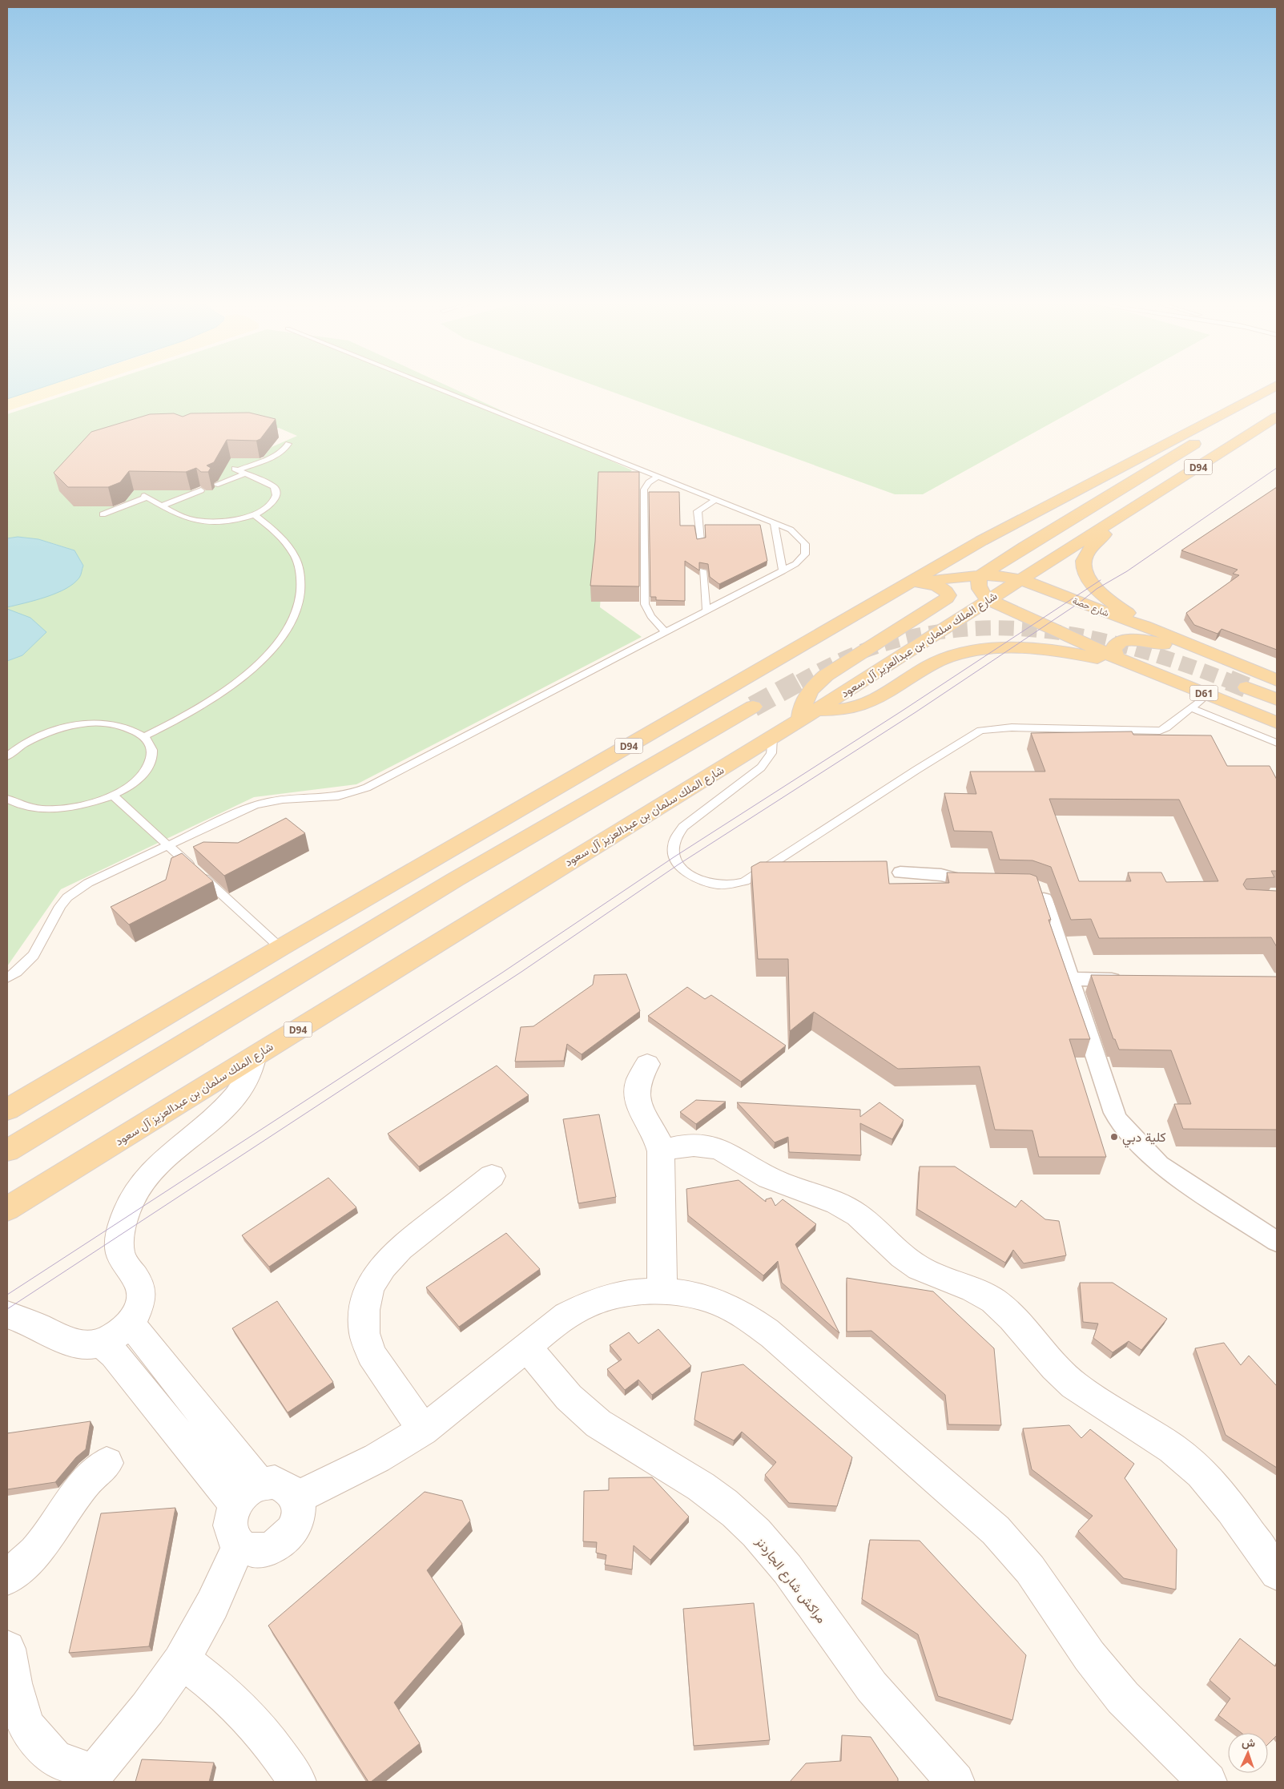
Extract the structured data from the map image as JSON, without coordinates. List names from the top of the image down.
{
  "streets": {
    "main road": [
      "D94",
      "شارع حصة",
      "شارع الملك سلمان بن عبدالعزيز آل سعود",
      "D61"
    ],
    "street": ["مراكش شارع الجاردنز"]
  },
  "crossings": [
    ["D94", "شارع حصة"],
    ["شارع حصة", "شارع الملك سلمان بن عبدالعزيز آل سعود"]
  ],
  "places": ["كلية دبي"],
  "north": "top"
}
